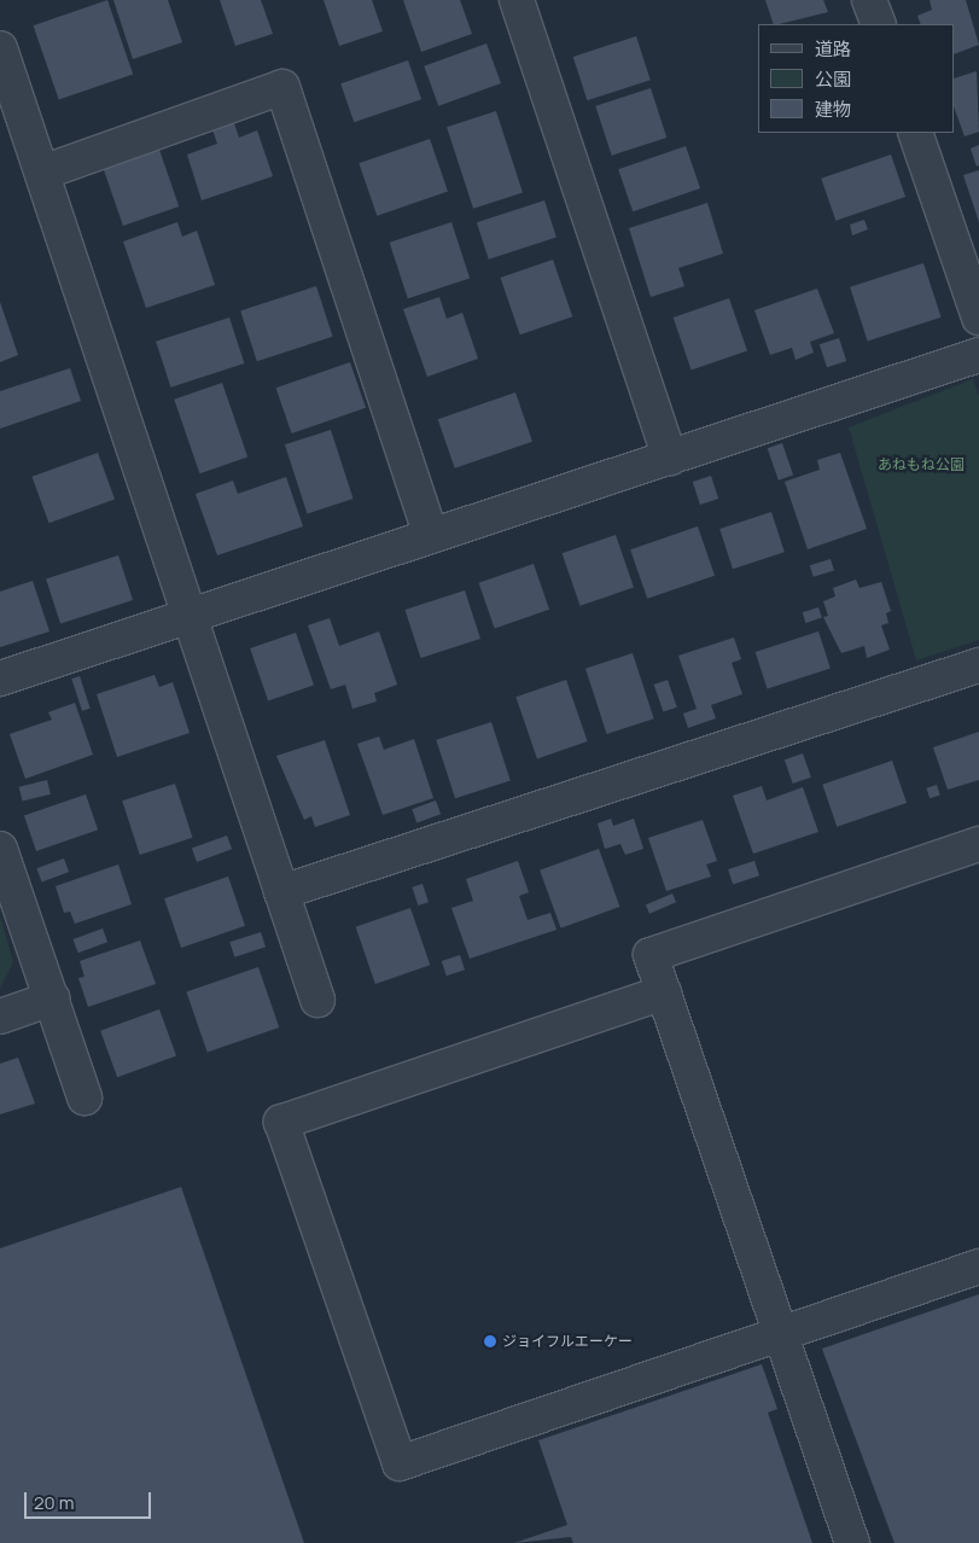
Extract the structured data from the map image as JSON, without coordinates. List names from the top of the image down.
{
  "parks": ["あねもね公園"],
  "places": ["ジョイフルエーケー"],
  "legend": ["道路", "公園", "建物"],
  "scale_bar": "20 m"
}
